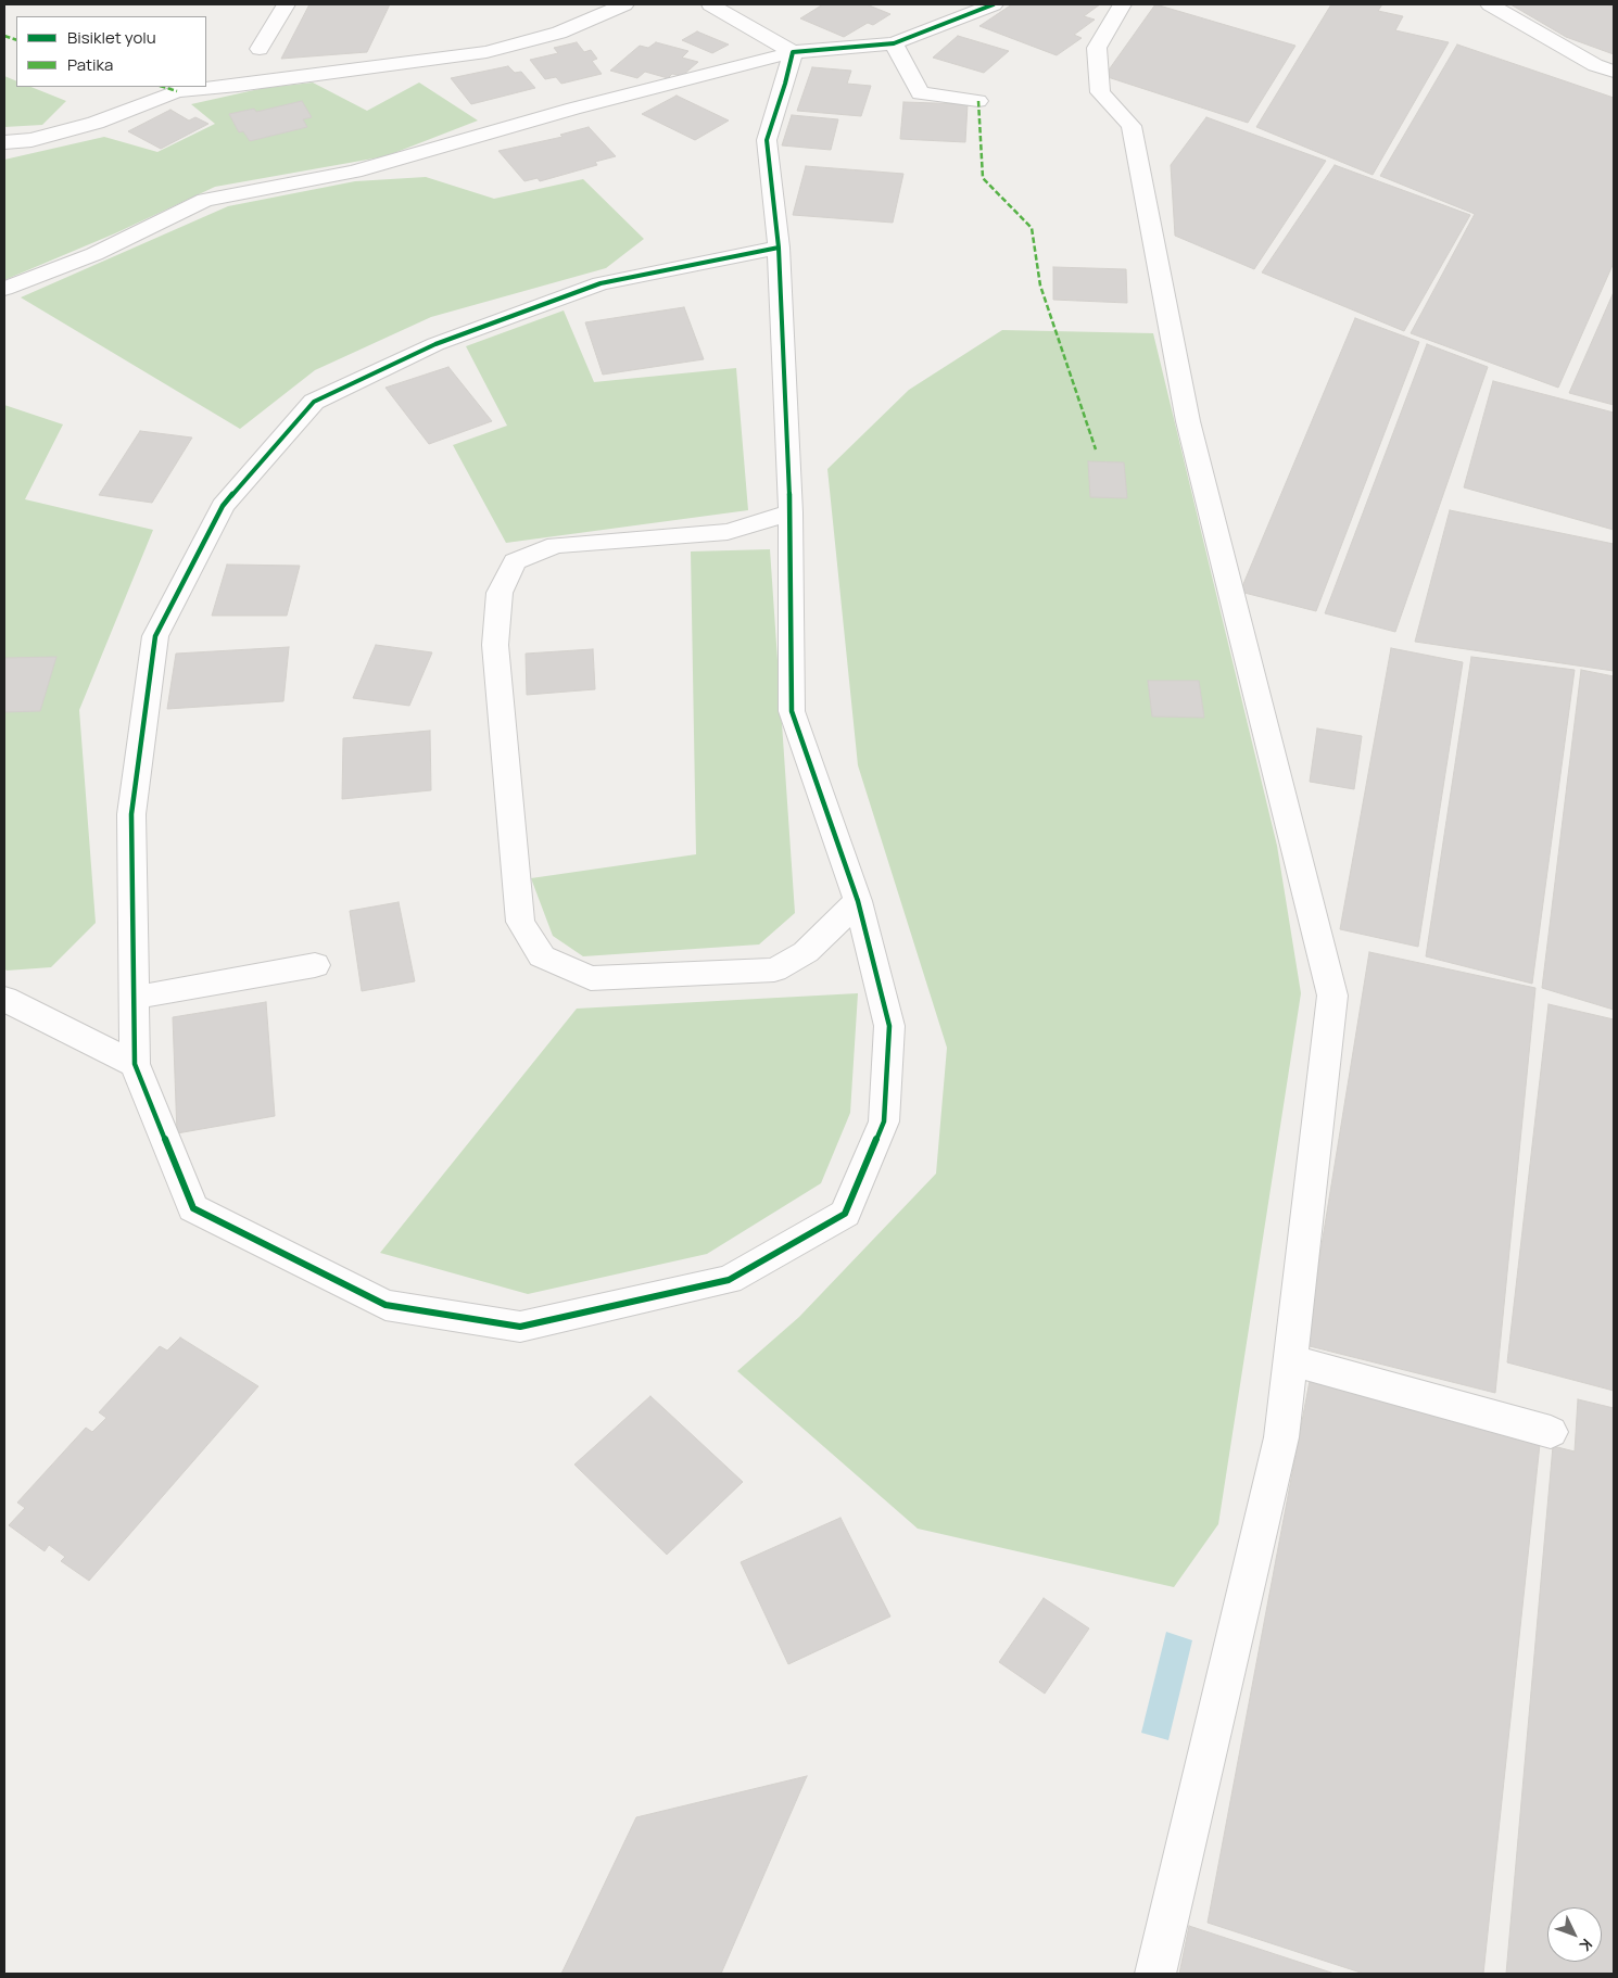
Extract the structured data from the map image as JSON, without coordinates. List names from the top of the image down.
{
  "legend": ["Bisiklet yolu", "Patika"],
  "north": "bottom right"
}
